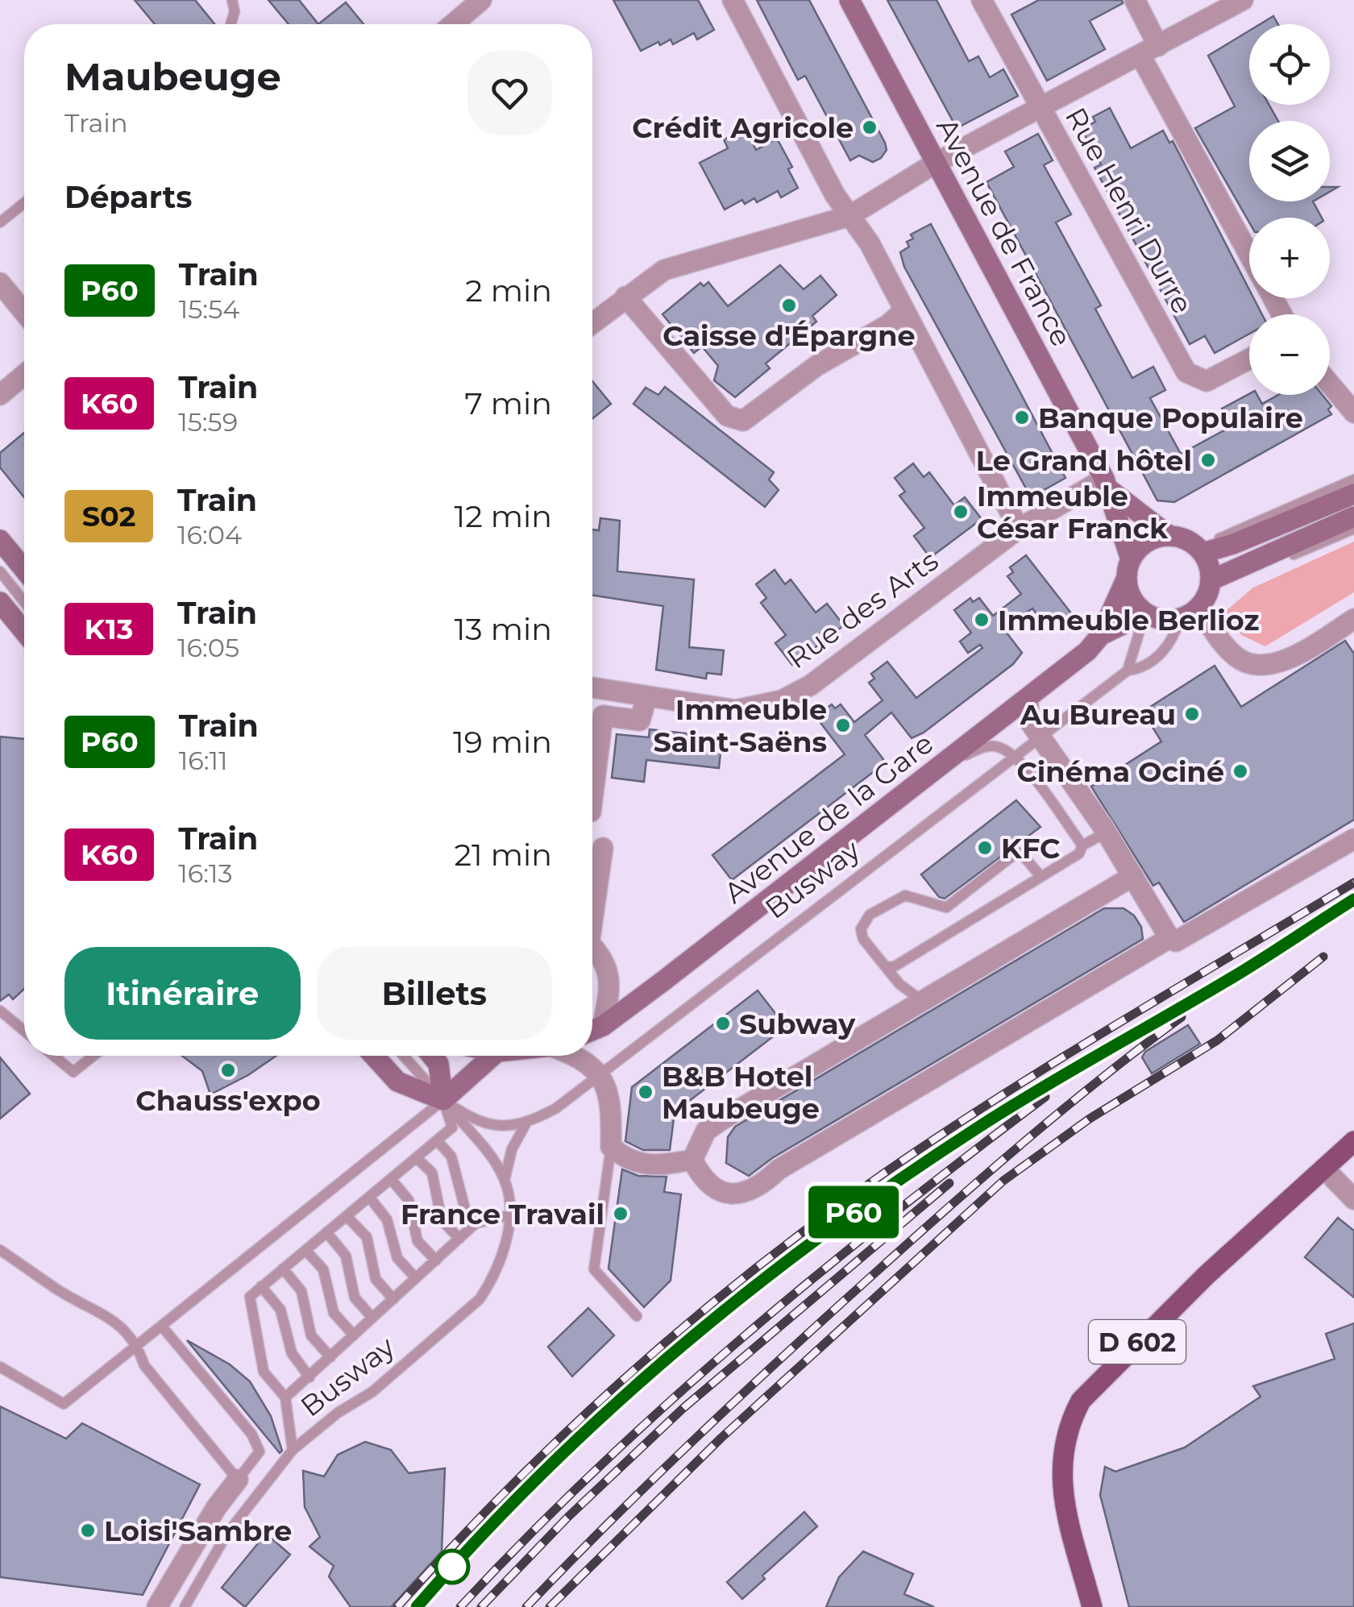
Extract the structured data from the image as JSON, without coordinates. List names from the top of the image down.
{
  "streets": {
    "main road": ["Avenue de France", "Avenue de la Gare", "D 602"],
    "street": ["Rue Henri Durre", "Rue des Arts"],
    "lane": ["Busway"]
  },
  "crossings": [
    ["Avenue de France", "Rue des Arts"],
    ["Avenue de la Gare", "Busway"]
  ],
  "places": [
    "Crédit Agricole",
    "Caisse d'Épargne",
    "Banque Populaire",
    "Le Grand hôtel",
    "Immeuble César Franck",
    "Immeuble Berlioz",
    "Au Bureau",
    "Immeuble Saint-Saëns",
    "Cinéma Ociné",
    "KFC",
    "Subway",
    "Chauss'expo",
    "B&B Hotel Maubeuge",
    "France Travail",
    "Loisi'Sambre"
  ],
  "page": {
    "on_map": "P60",
    "map_buttons": ["+", "−"],
    "heading": [
      ["Maubeuge", "Train"],
      "Départs"
    ],
    "list": [
      {
        "mark": "P60",
        "name": "Train",
        "note": "15:54",
        "value": "2 min"
      },
      {
        "mark": "K60",
        "name": "Train",
        "note": "15:59",
        "value": "7 min"
      },
      {
        "mark": "S02",
        "name": "Train",
        "note": "16:04",
        "value": "12 min"
      },
      {
        "mark": "K13",
        "name": "Train",
        "note": "16:05",
        "value": "13 min"
      },
      {
        "mark": "P60",
        "name": "Train",
        "note": "16:11",
        "value": "19 min"
      },
      {
        "mark": "K60",
        "name": "Train",
        "note": "16:13",
        "value": "21 min"
      }
    ],
    "buttons": ["Itinéraire", "Billets"]
  }
}
